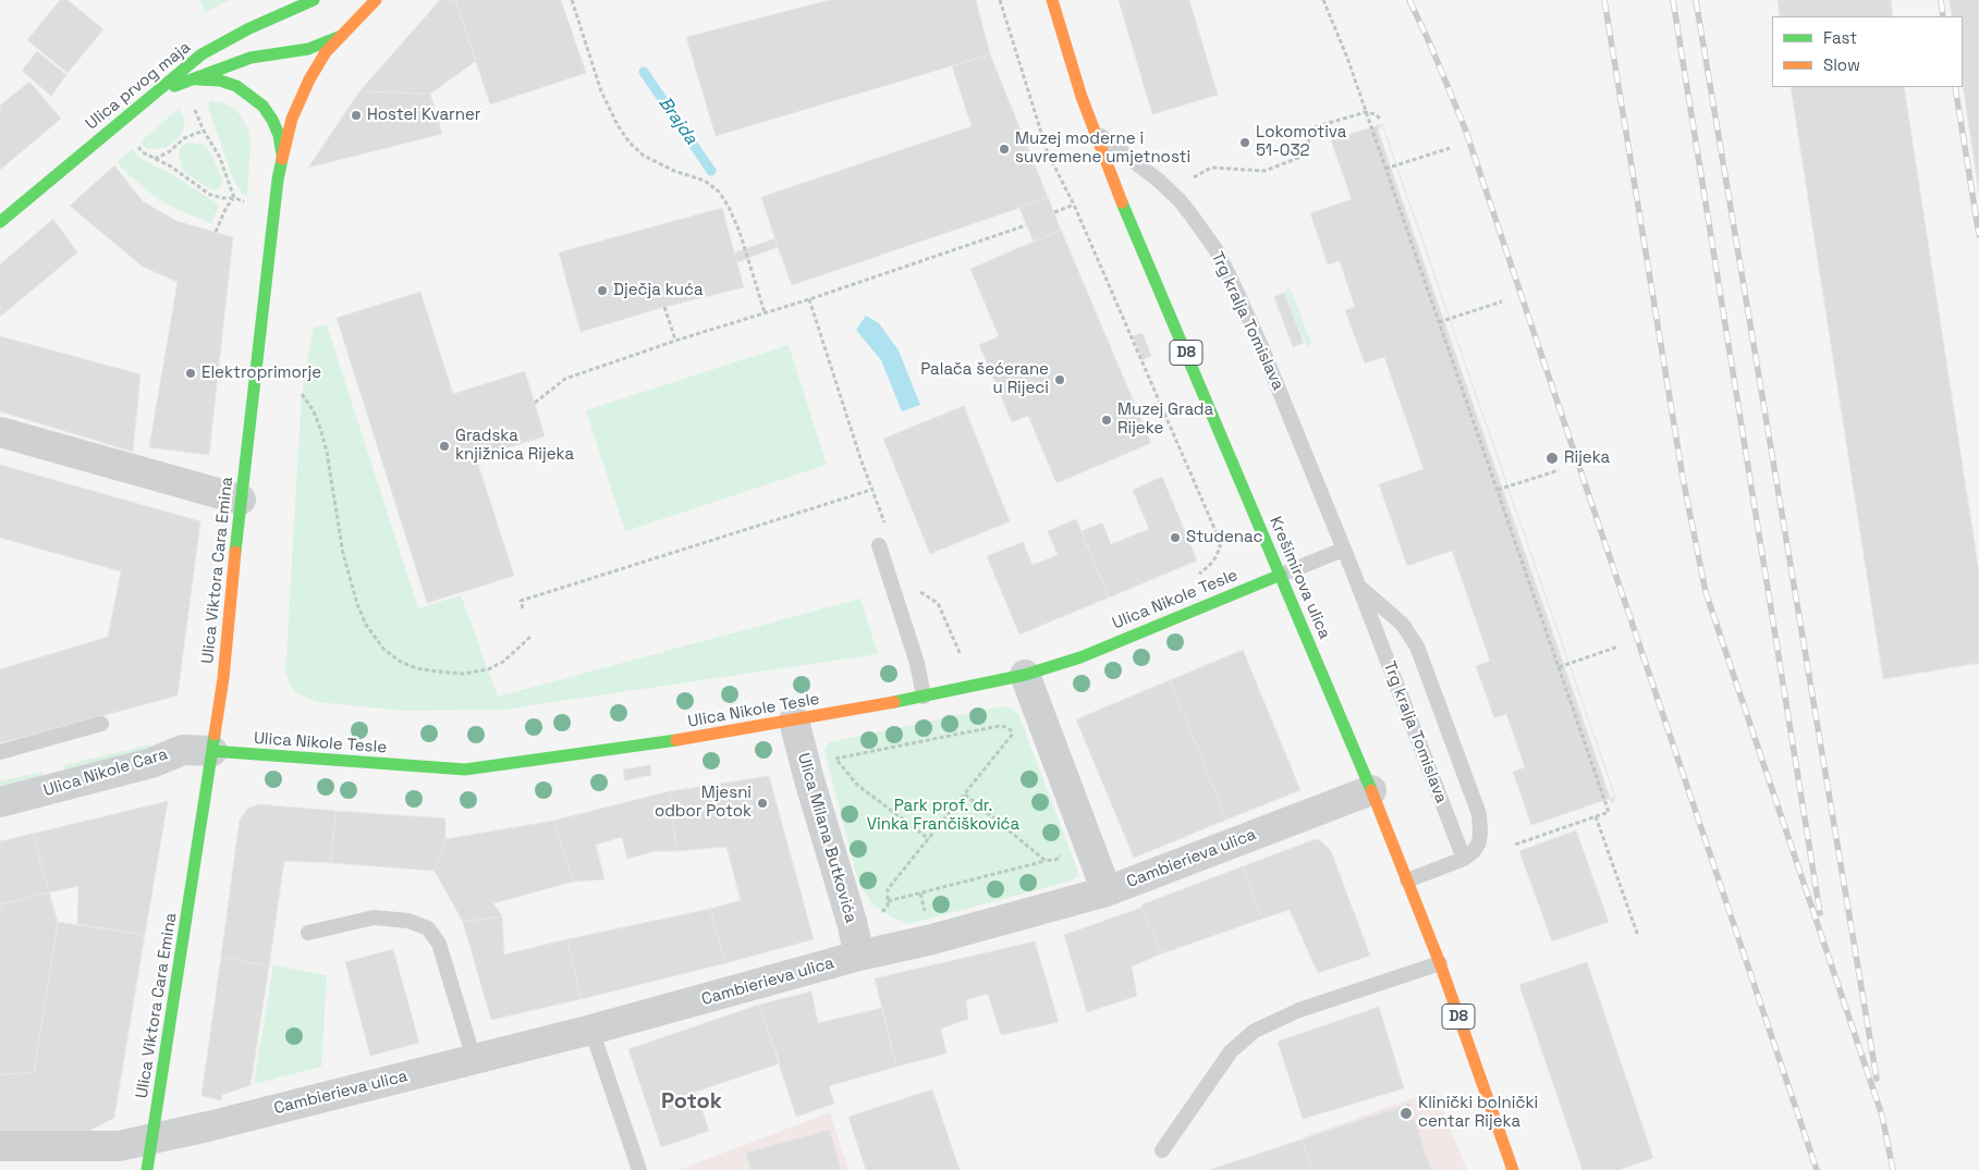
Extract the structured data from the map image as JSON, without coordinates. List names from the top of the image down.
{
  "streets": {
    "main road": [
      "Ulica prvog maja",
      "D8",
      "Ulica Viktora Cara Emina",
      "Krešimirova ulica",
      "Ulica Nikole Tesle"
    ],
    "street": ["Ulica Nikole Cara", "Ulica Milana Butkovića", "Cambierieva ulica"],
    "lane": ["Trg kralja Tomislava"]
  },
  "crossings": [
    ["Trg kralja Tomislava", "Krešimirova ulica"],
    ["Ulica Viktora Cara Emina", "Ulica Nikole Tesle"],
    ["Ulica Viktora Cara Emina", "Ulica Nikole Cara"],
    ["Ulica Viktora Cara Emina", "Cambierieva ulica"],
    ["Krešimirova ulica", "Ulica Nikole Tesle"],
    ["Krešimirova ulica", "Cambierieva ulica"],
    ["Ulica Nikole Tesle", "Ulica Nikole Cara"],
    ["Ulica Nikole Tesle", "Ulica Milana Butkovića"],
    ["Ulica Milana Butkovića", "Cambierieva ulica"]
  ],
  "districts": ["Potok"],
  "water": ["Brajda"],
  "parks": ["Park prof. dr. Vinka Frančiškovića"],
  "places": [
    "Hostel Kvarner",
    "Lokomotiva 51-032",
    "Muzej moderne i suvremene umjetnosti",
    "Dječja kuća",
    "Elektroprimorje",
    "Palača šećerane u Rijeci",
    "Muzej Grada Rijeke",
    "Gradska knjižnica Rijeka",
    "Rijeka",
    "Studenac",
    "Mjesni odbor Potok",
    "Klinički bolnički centar Rijeka"
  ],
  "legend": ["Fast", "Slow"]
}
